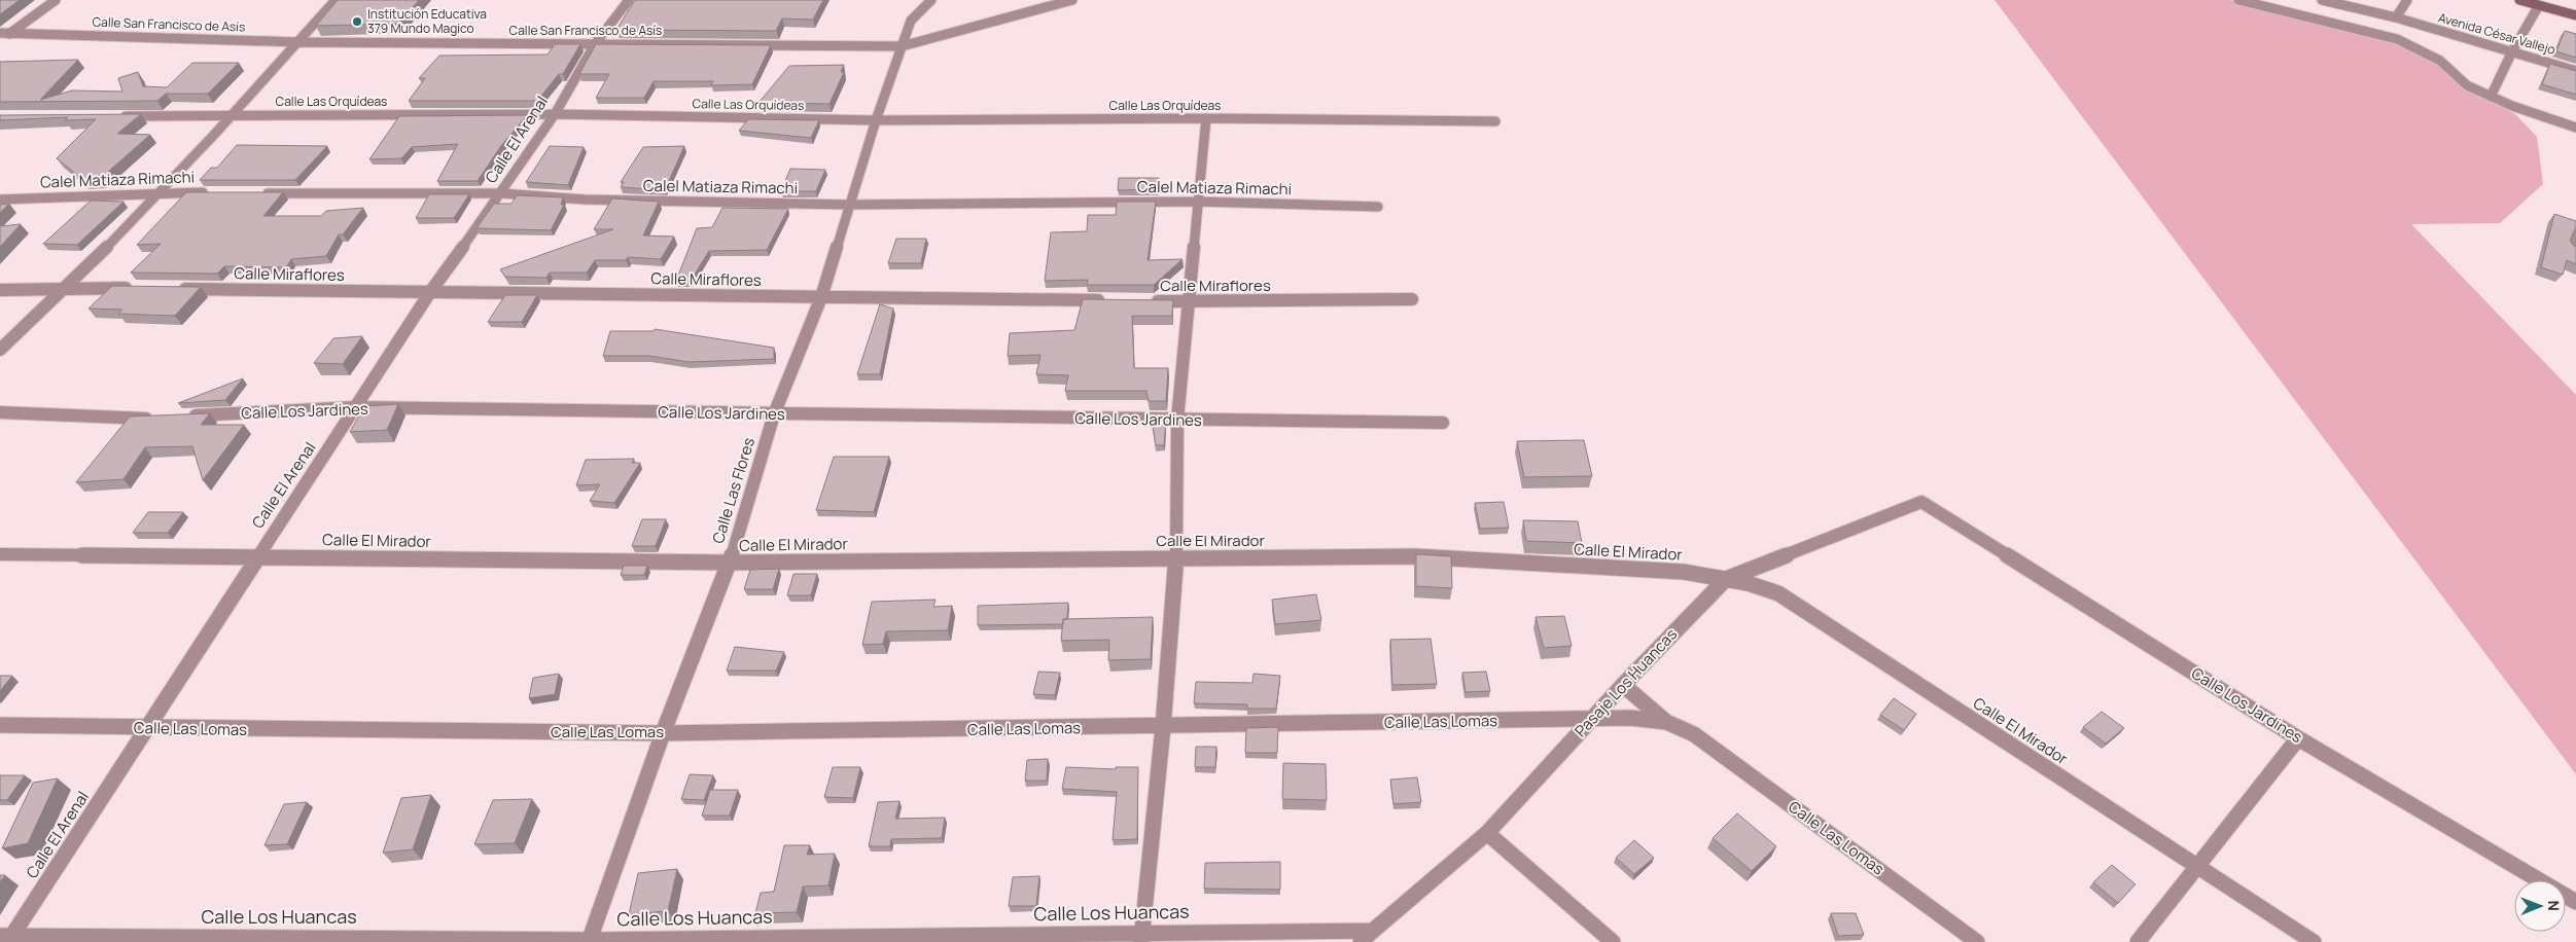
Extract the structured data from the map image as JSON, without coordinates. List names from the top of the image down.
{
  "streets": {
    "street": [
      "Calle San Francisco de Asís",
      "Avenida César Vallejo",
      "Calle Las Orquídeas",
      "Calle El Arenal",
      "Calel Matiaza Rimachi",
      "Calle Miraflores",
      "Calle Los Jardines",
      "Calle Las Flores",
      "Calle El Mirador",
      "Pasaje Los Huancas",
      "Calle Las Lomas",
      "Calle Los Huancas"
    ]
  },
  "crossings": [
    ["Calle San Francisco de Asís", "Calle El Arenal"],
    ["Calle San Francisco de Asís", "Calle Las Flores"],
    ["Calle Las Orquídeas", "Calle El Arenal"],
    ["Calle Las Orquídeas", "Calle Las Flores"],
    ["Calle El Arenal", "Calel Matiaza Rimachi"],
    ["Calle El Arenal", "Calle Miraflores"],
    ["Calle El Arenal", "Calle Los Jardines"],
    ["Calle El Arenal", "Calle El Mirador"],
    ["Calle El Arenal", "Calle Las Lomas"],
    ["Calle El Arenal", "Calle Los Huancas"],
    ["Calel Matiaza Rimachi", "Calle Las Flores"],
    ["Calle Miraflores", "Calle Las Flores"],
    ["Calle Los Jardines", "Calle Las Flores"],
    ["Calle Los Jardines", "Pasaje Los Huancas"],
    ["Calle Las Flores", "Calle El Mirador"],
    ["Calle Las Flores", "Calle Las Lomas"],
    ["Calle Las Flores", "Calle Los Huancas"],
    ["Calle El Mirador", "Pasaje Los Huancas"],
    ["Pasaje Los Huancas", "Calle Las Lomas"],
    ["Pasaje Los Huancas", "Calle Los Huancas"]
  ],
  "places": ["Institución Educativa 379 Mundo Magico"],
  "north": "right"
}
